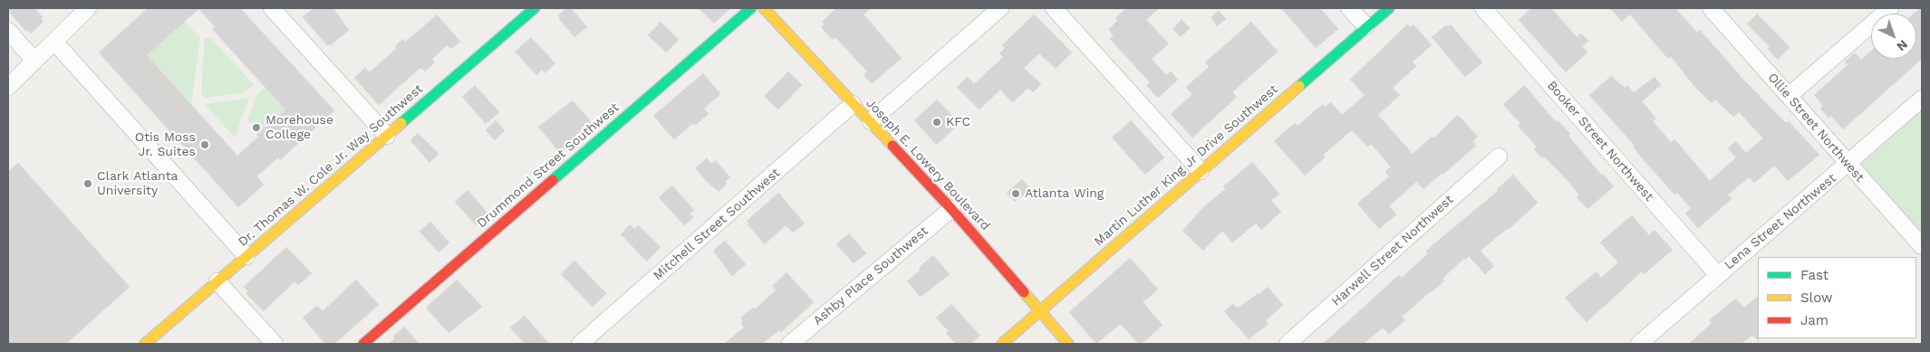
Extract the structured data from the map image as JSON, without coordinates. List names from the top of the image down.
{
  "streets": {
    "street": [
      "Ollie Street Northwest",
      "Booker Street Northwest",
      "Joseph E. Lowery Boulevard",
      "Dr. Thomas W. Cole Jr. Way Southwest",
      "Drummond Street Southwest",
      "Martin Luther King Jr Drive Southwest",
      "Lena Street Northwest",
      "Mitchell Street Southwest",
      "Harwell Street Northwest",
      "Ashby Place Southwest"
    ]
  },
  "crossings": [
    ["Ollie Street Northwest", "Lena Street Northwest"],
    ["Booker Street Northwest", "Lena Street Northwest"],
    ["Joseph E. Lowery Boulevard", "Martin Luther King Jr Drive Southwest"],
    ["Joseph E. Lowery Boulevard", "Mitchell Street Southwest"],
    ["Joseph E. Lowery Boulevard", "Ashby Place Southwest"]
  ],
  "places": [
    "KFC",
    "Morehouse College",
    "Otis Moss Jr. Suites",
    "Clark Atlanta University",
    "Atlanta Wing"
  ],
  "legend": ["Fast", "Slow", "Jam"],
  "north": "bottom right"
}
